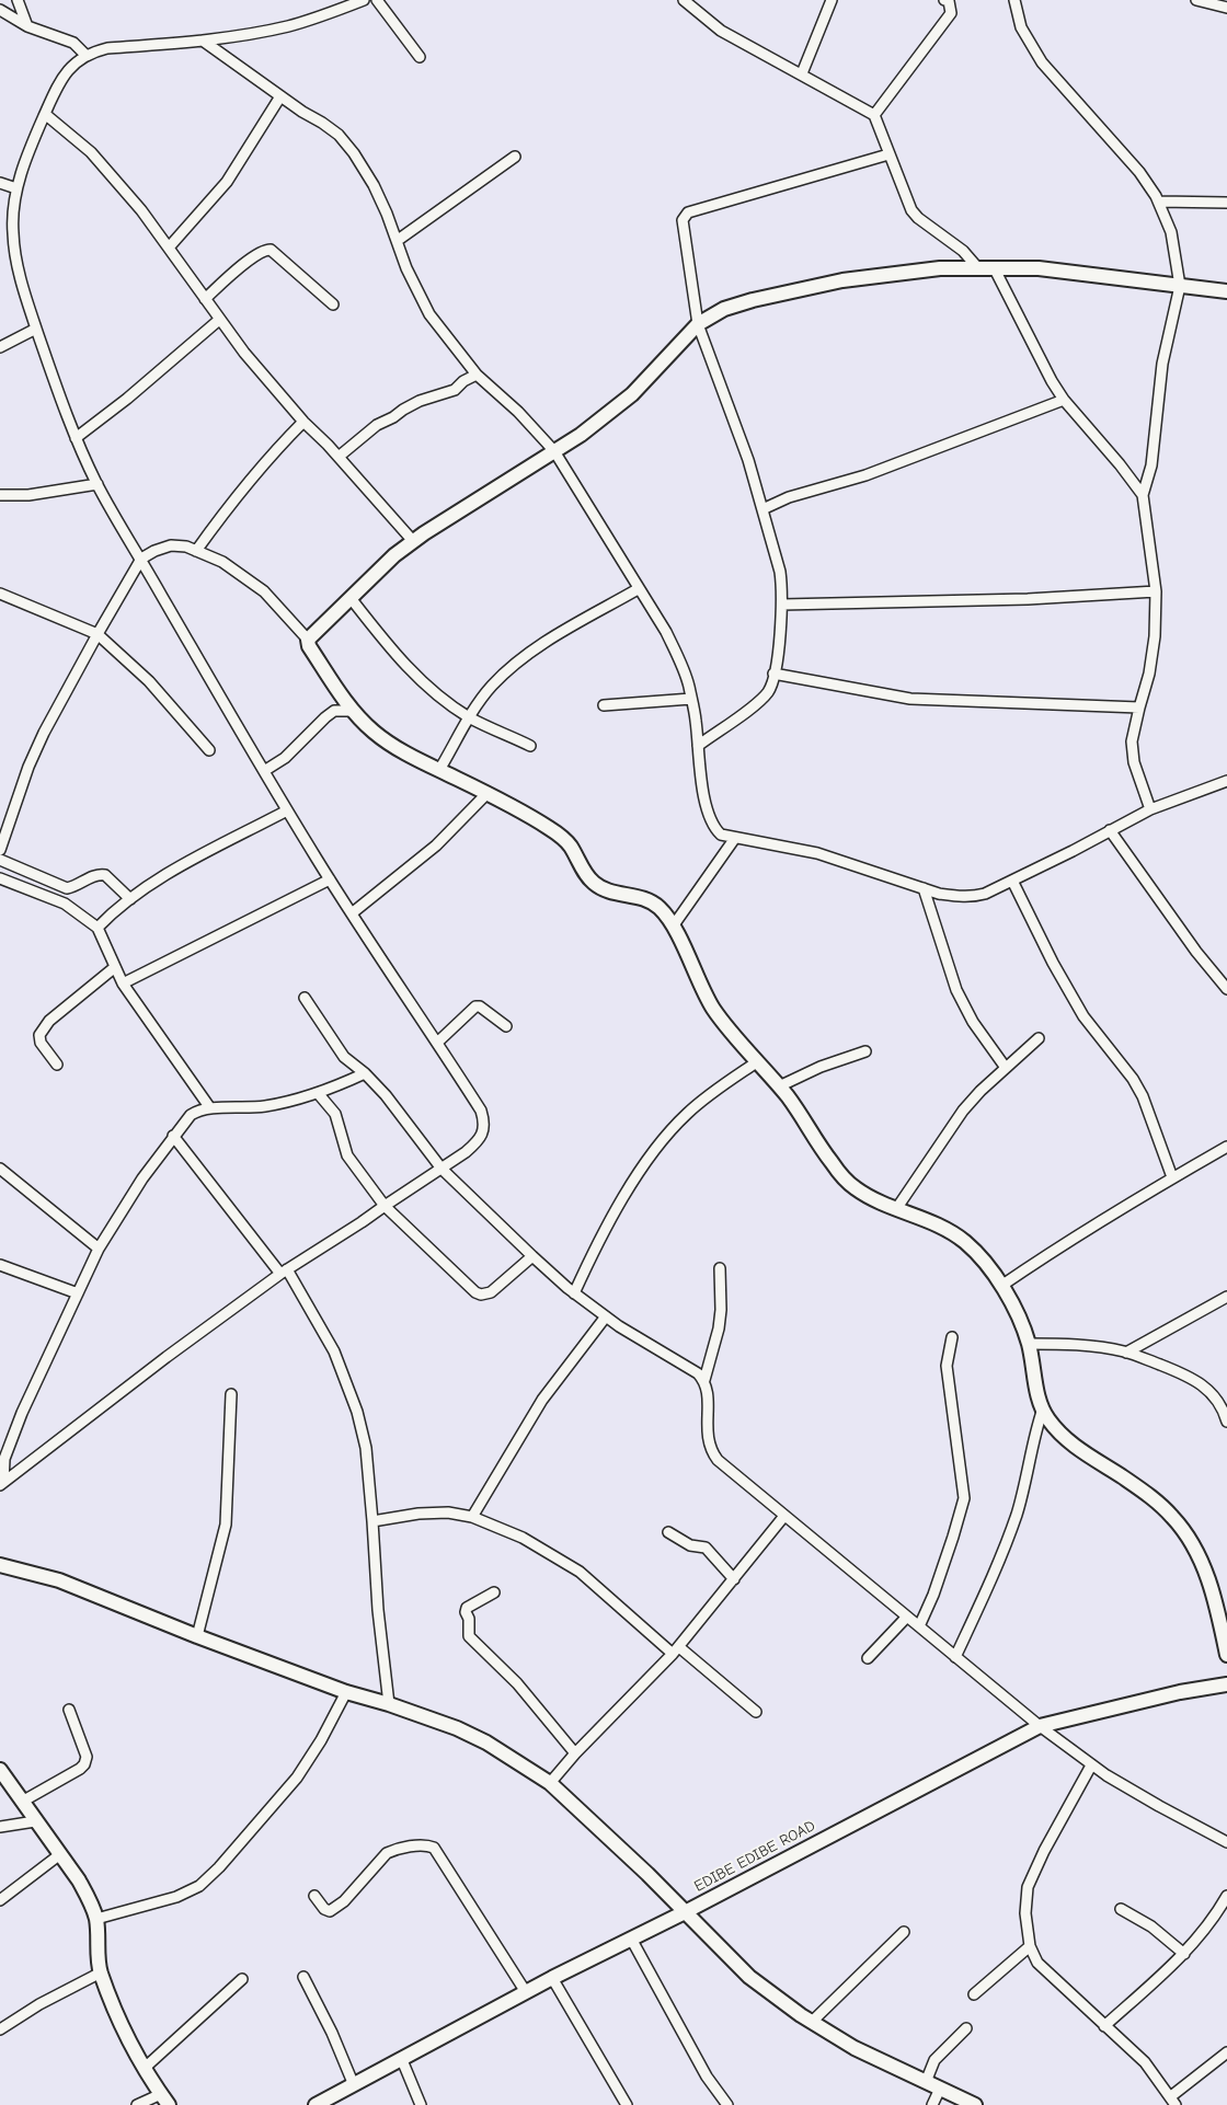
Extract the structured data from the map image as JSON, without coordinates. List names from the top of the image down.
{
  "streets": {
    "street": ["EDIBE EDIBE ROAD"]
  }
}
